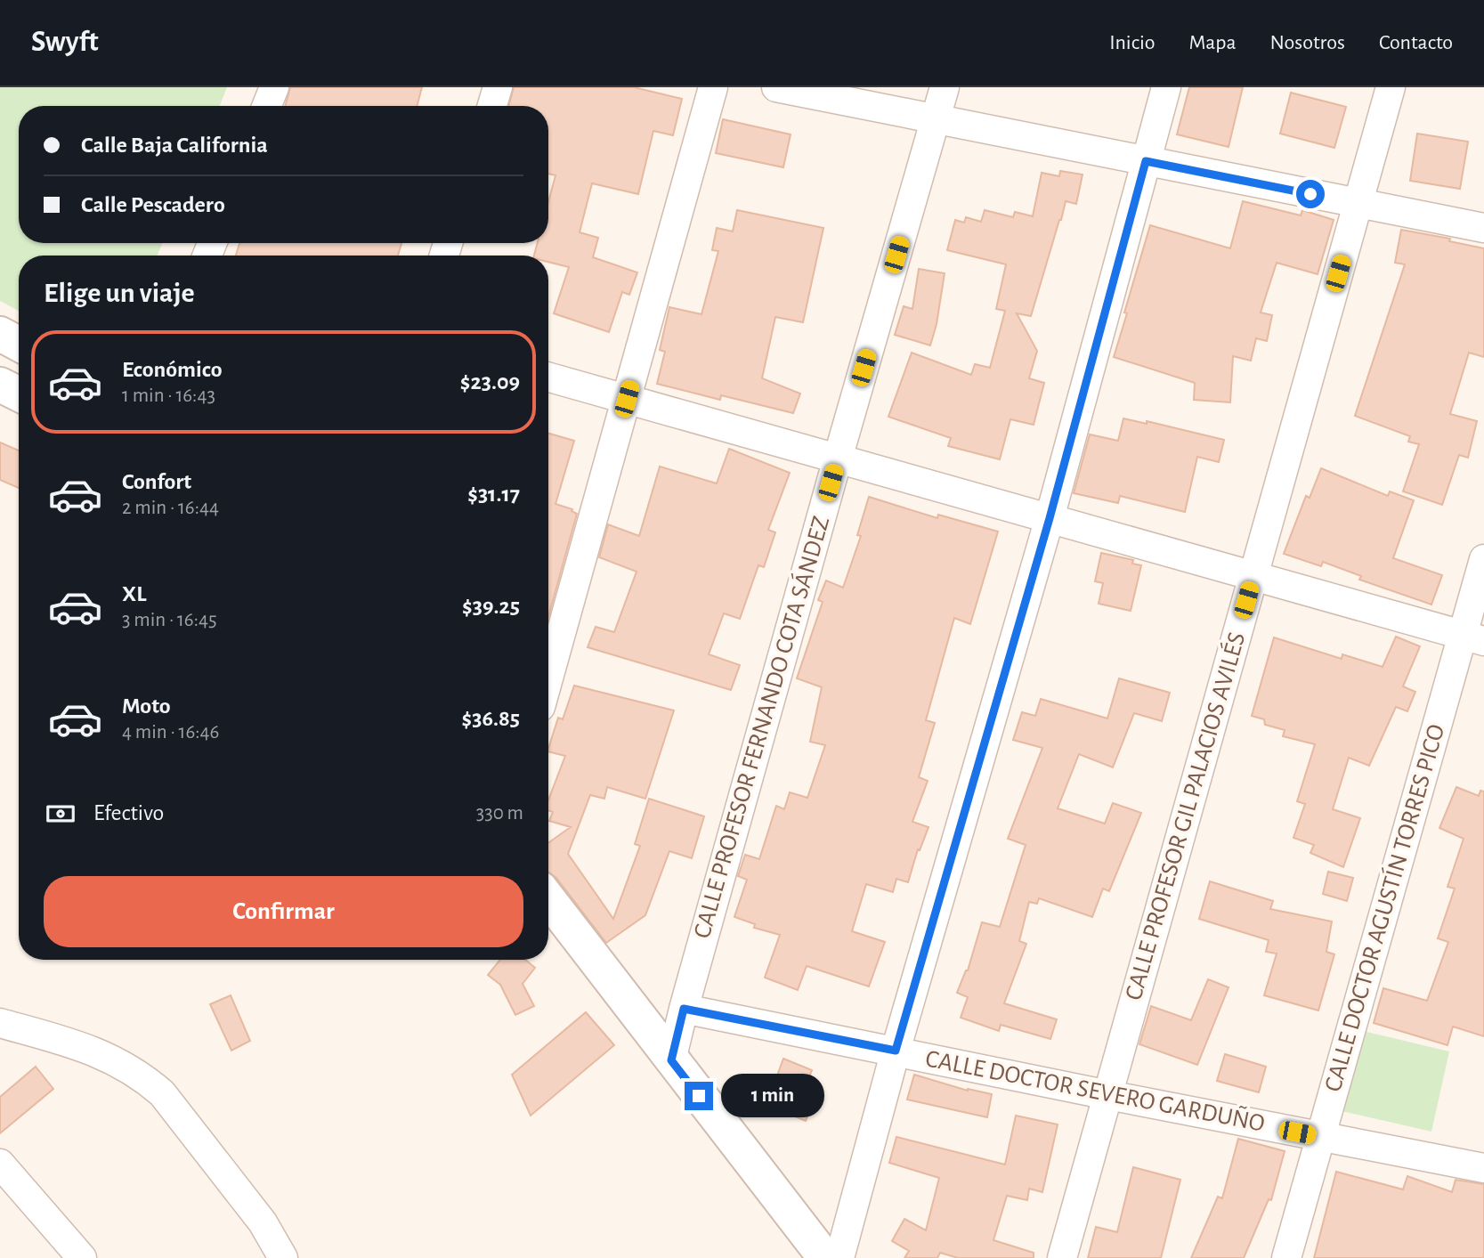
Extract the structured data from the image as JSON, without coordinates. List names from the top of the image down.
{
  "streets": {
    "street": [
      "CALLE PROFESOR FERNANDO COTA SÁNDEZ",
      "CALLE PROFESOR GIL PALACIOS AVILÉS",
      "CALLE DOCTOR AGUSTÍN TORRES PICO",
      "CALLE DOCTOR SEVERO GARDUÑO"
    ]
  },
  "crossings": [
    ["CALLE PROFESOR FERNANDO COTA SÁNDEZ", "CALLE DOCTOR SEVERO GARDUÑO"],
    ["CALLE PROFESOR GIL PALACIOS AVILÉS", "CALLE DOCTOR SEVERO GARDUÑO"],
    ["CALLE DOCTOR AGUSTÍN TORRES PICO", "CALLE DOCTOR SEVERO GARDUÑO"]
  ],
  "page": {
    "header": "Swyft",
    "nav": [
      "Inicio",
      "Mapa",
      "Nosotros",
      "Contacto"
    ],
    "banner": ["Calle Baja California", "Calle Pescadero"],
    "heading": "Elige un viaje",
    "list": [
      {
        "name": "Económico",
        "note": "1 min · 16:43",
        "value": "$23.09"
      },
      {
        "name": "Confort",
        "note": "2 min · 16:44",
        "value": "$31.17"
      },
      {
        "name": "XL",
        "note": "3 min · 16:45",
        "value": "$39.25"
      },
      {
        "name": "Moto",
        "note": "4 min · 16:46",
        "value": "$36.85"
      }
    ],
    "pay": ["Efectivo", "330 m"],
    "buttons": "Confirmar",
    "bubble": "1 min"
  }
}
